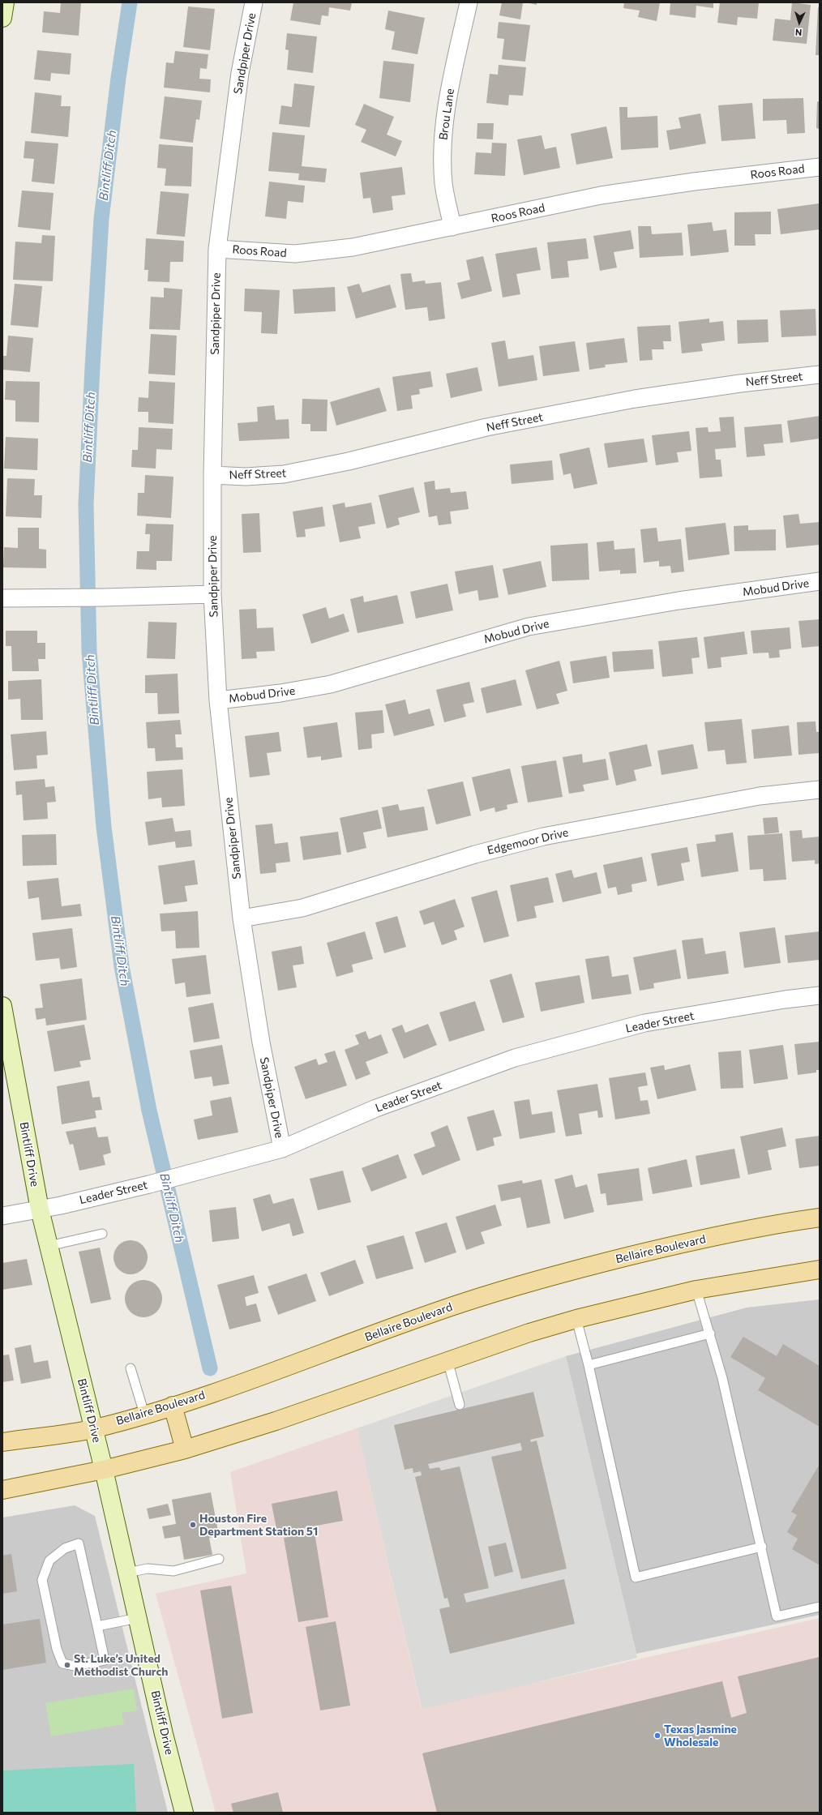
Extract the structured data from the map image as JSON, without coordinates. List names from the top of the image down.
{
  "streets": {
    "main road": ["Bellaire Boulevard"],
    "street": [
      "Sandpiper Drive",
      "Brou Lane",
      "Roos Road",
      "Neff Street",
      "Mobud Drive",
      "Edgemoor Drive",
      "Leader Street",
      "Bintliff Drive"
    ]
  },
  "crossings": [
    ["Sandpiper Drive", "Roos Road"],
    ["Sandpiper Drive", "Neff Street"],
    ["Sandpiper Drive", "Mobud Drive"],
    ["Sandpiper Drive", "Edgemoor Drive"],
    ["Sandpiper Drive", "Leader Street"],
    ["Brou Lane", "Roos Road"],
    ["Leader Street", "Bintliff Drive"],
    ["Bintliff Drive", "Bellaire Boulevard"]
  ],
  "water": ["Bintliff Ditch"],
  "places": ["Houston Fire Department Station 51", "St. Luke’s United Methodist Church", "Texas Jasmine Wholesale"],
  "north": "bottom"
}
